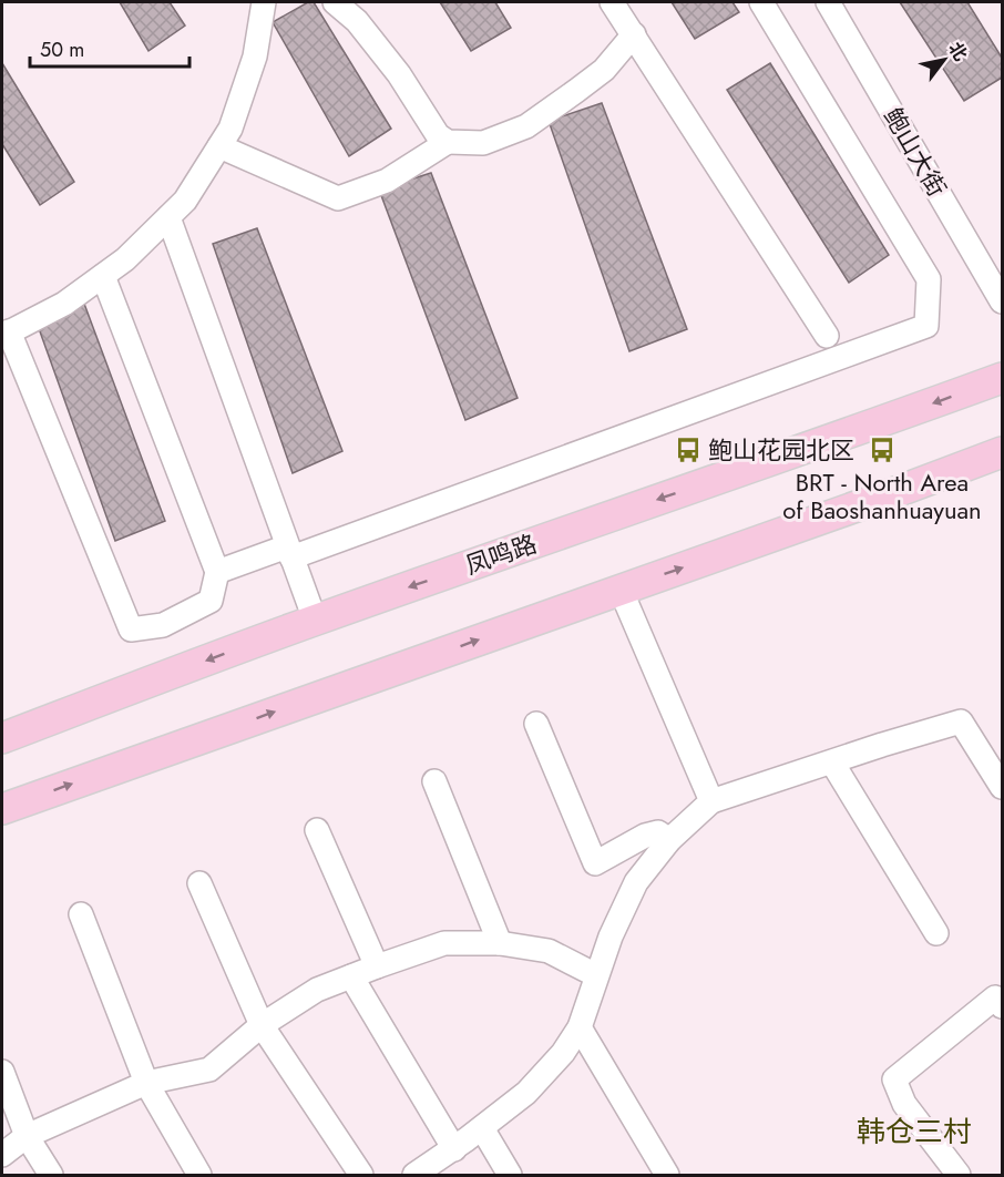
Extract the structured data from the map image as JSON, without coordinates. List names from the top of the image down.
{
  "streets": {
    "main road": ["凤鸣路"],
    "street": ["鲍山大街"]
  },
  "districts": ["韩仓三村"],
  "places": {
    "bus stop": ["鲍山花园北区", "BRT - North Area of Baoshanhuayuan"]
  },
  "scale_bar": "50 m",
  "north": "top right"
}
